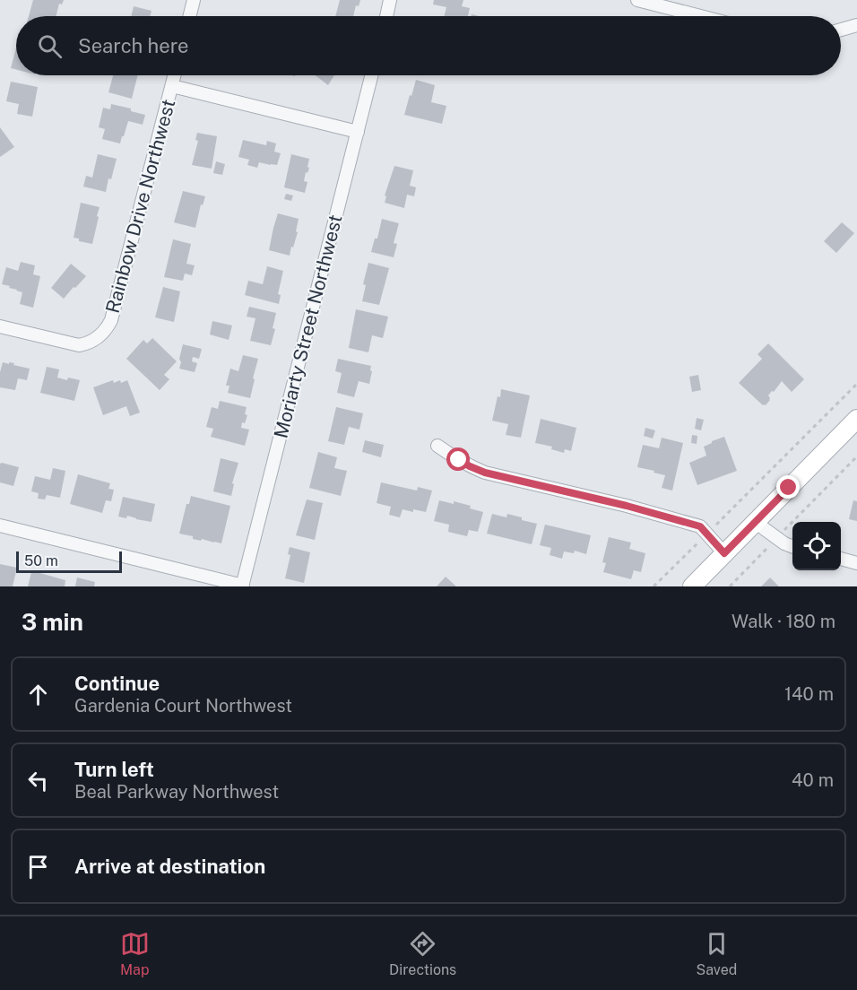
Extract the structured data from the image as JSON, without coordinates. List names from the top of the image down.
{
  "streets": {
    "street": ["Rainbow Drive Northwest", "Moriarty Street Northwest"]
  },
  "scale_bar": "50 m",
  "page": {
    "search": "Search here",
    "scale": "50 m",
    "heading": ["3 min", "Walk · 180 m"],
    "list": [
      ["Continue", "Gardenia Court Northwest", "140 m"],
      ["Turn left", "Beal Parkway Northwest", "40 m"],
      "Arrive at destination"
    ],
    "nav": ["Map", "Directions", "Saved"]
  }
}
